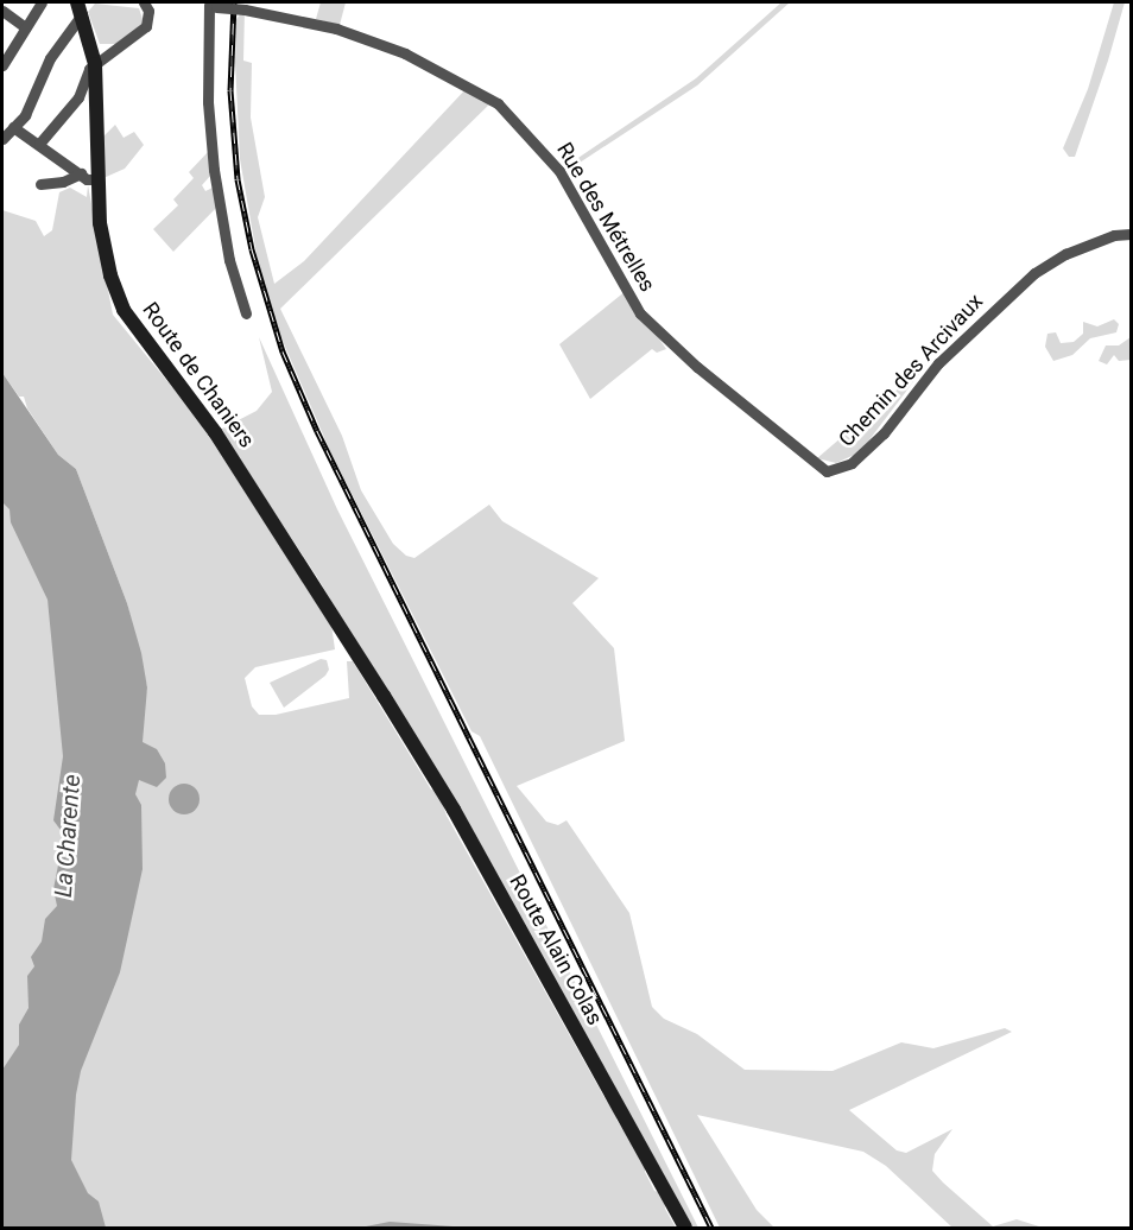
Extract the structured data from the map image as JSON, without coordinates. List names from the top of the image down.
{
  "streets": {
    "street": [
      "Rue des Métrelles",
      "Chemin des Arcivaux",
      "Route de Chaniers",
      "Route Alain Colas"
    ]
  },
  "crossings": [
    ["Rue des Métrelles", "Chemin des Arcivaux"],
    ["Route de Chaniers", "Route Alain Colas"]
  ],
  "water": ["La Charente"]
}
